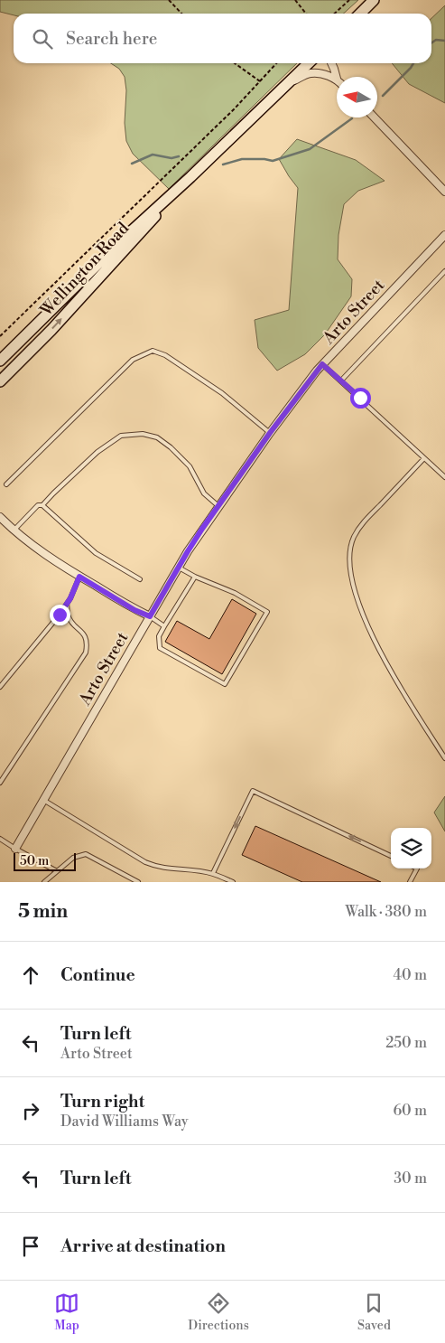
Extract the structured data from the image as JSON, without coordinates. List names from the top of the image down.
{
  "streets": {
    "main road": ["Wellington Road"],
    "street": ["Arto Street"]
  },
  "scale_bar": "50 m",
  "north": "left",
  "page": {
    "search": "Search here",
    "scale": "50 m",
    "heading": ["5 min", "Walk · 380 m"],
    "list": [
      ["Continue", "40 m"],
      ["Turn left", "Arto Street", "250 m"],
      ["Turn right", "David Williams Way", "60 m"],
      ["Turn left", "30 m"],
      "Arrive at destination"
    ],
    "nav": ["Map", "Directions", "Saved"]
  }
}
